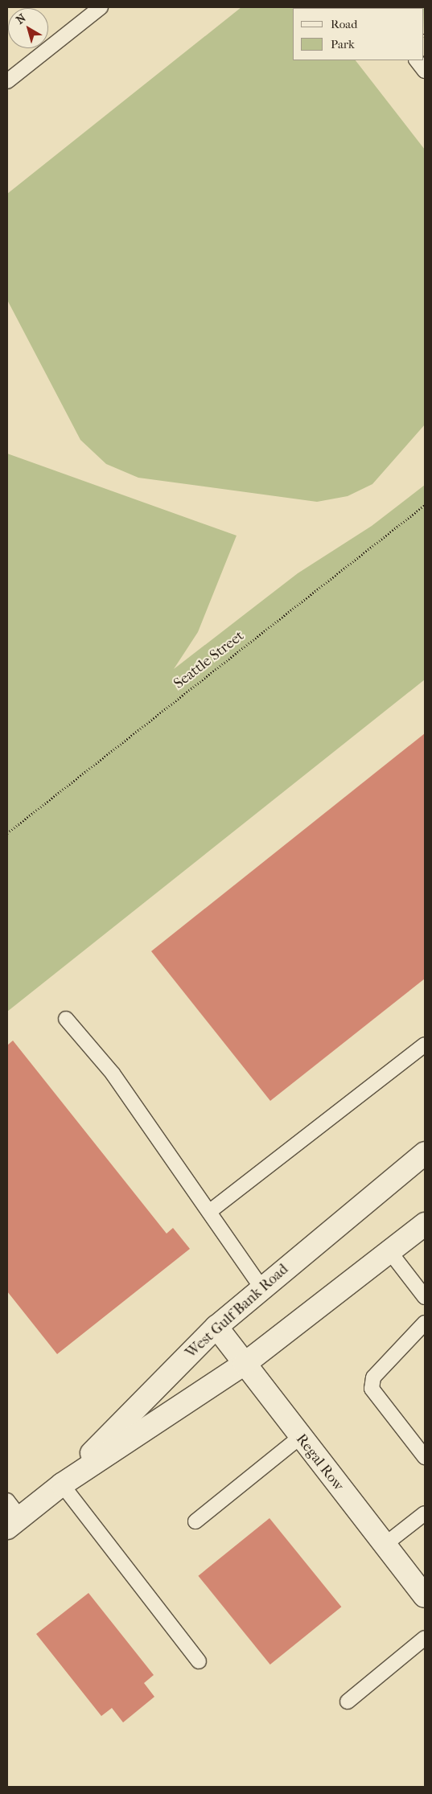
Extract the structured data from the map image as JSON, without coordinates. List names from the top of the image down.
{
  "streets": {
    "street": ["West Gulf Bank Road", "Regal Row"],
    "path": ["Seattle Street"]
  },
  "crossings": [
    ["West Gulf Bank Road", "Regal Row"]
  ],
  "legend": ["Road", "Park"],
  "north": "top left"
}
